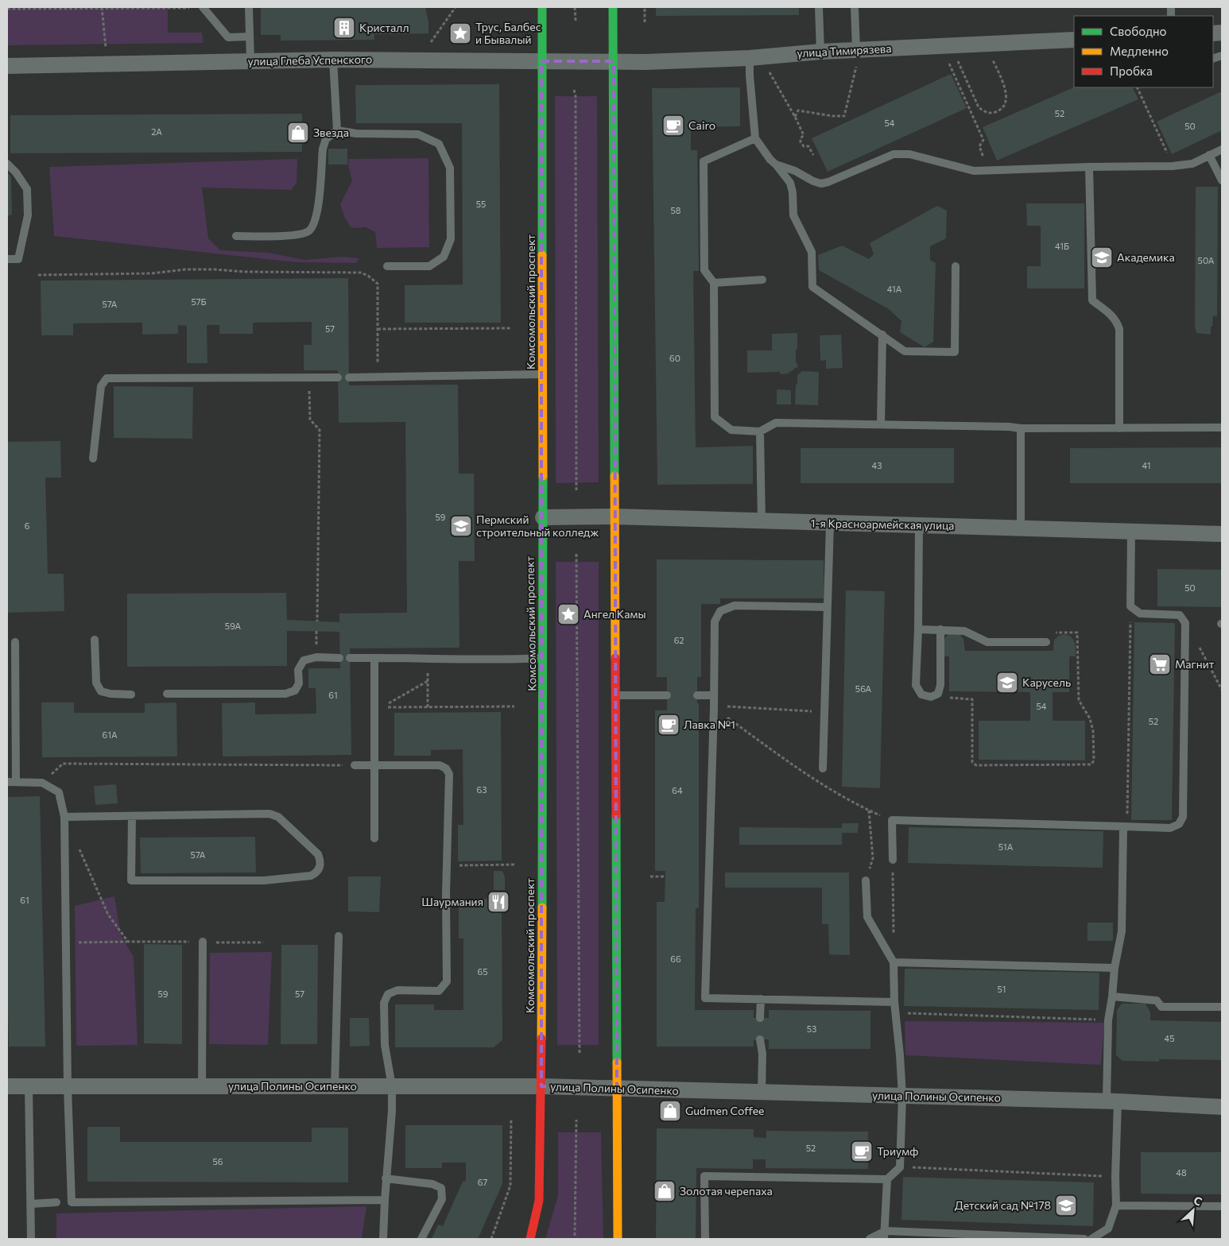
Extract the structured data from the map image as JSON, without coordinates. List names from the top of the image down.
{
  "streets": {
    "main road": ["Комсомольский проспект"],
    "street": [
      "улица Тимирязева",
      "улица Глеба Успенского",
      "1-я Красноармейская улица",
      "улица Полины Осипенко"
    ]
  },
  "crossings": [
    ["улица Тимирязева", "улица Глеба Успенского"],
    ["улица Глеба Успенского", "Комсомольский проспект"],
    ["Комсомольский проспект", "1-я Красноармейская улица"],
    ["Комсомольский проспект", "улица Полины Осипенко"]
  ],
  "places": {
    "building": ["Кристалл"],
    "place": ["Трус, Балбес и Бывалый", "Ангел Камы"],
    "cafe": ["Cairo", "Лавка №1", "Триумф"],
    "shop": ["Звезда", "Gudmen Coffee", "Золотая черепаха"],
    "school or university": [
      "Академика",
      "Пермский строительный колледж",
      "Карусель",
      "Детский сад №178"
    ],
    "supermarket": ["Магнит"],
    "restaurant": ["Шаурмания"]
  },
  "house_numbers": [
    "52",
    "54",
    "50",
    "2А",
    "55",
    "58",
    "41Б",
    "50А",
    "41А",
    "57Б",
    "57А",
    "57",
    "60",
    "43",
    "41",
    "59",
    "6",
    "50",
    "59А",
    "62",
    "56А",
    "61",
    "54",
    "52",
    "61А",
    "63",
    "64",
    "51А",
    "57А",
    "61",
    "66",
    "65",
    "51",
    "59",
    "57",
    "53",
    "45",
    "52",
    "56",
    "48",
    "67"
  ],
  "legend": ["Свободно", "Медленно", "Пробка"],
  "north": "top right"
}
